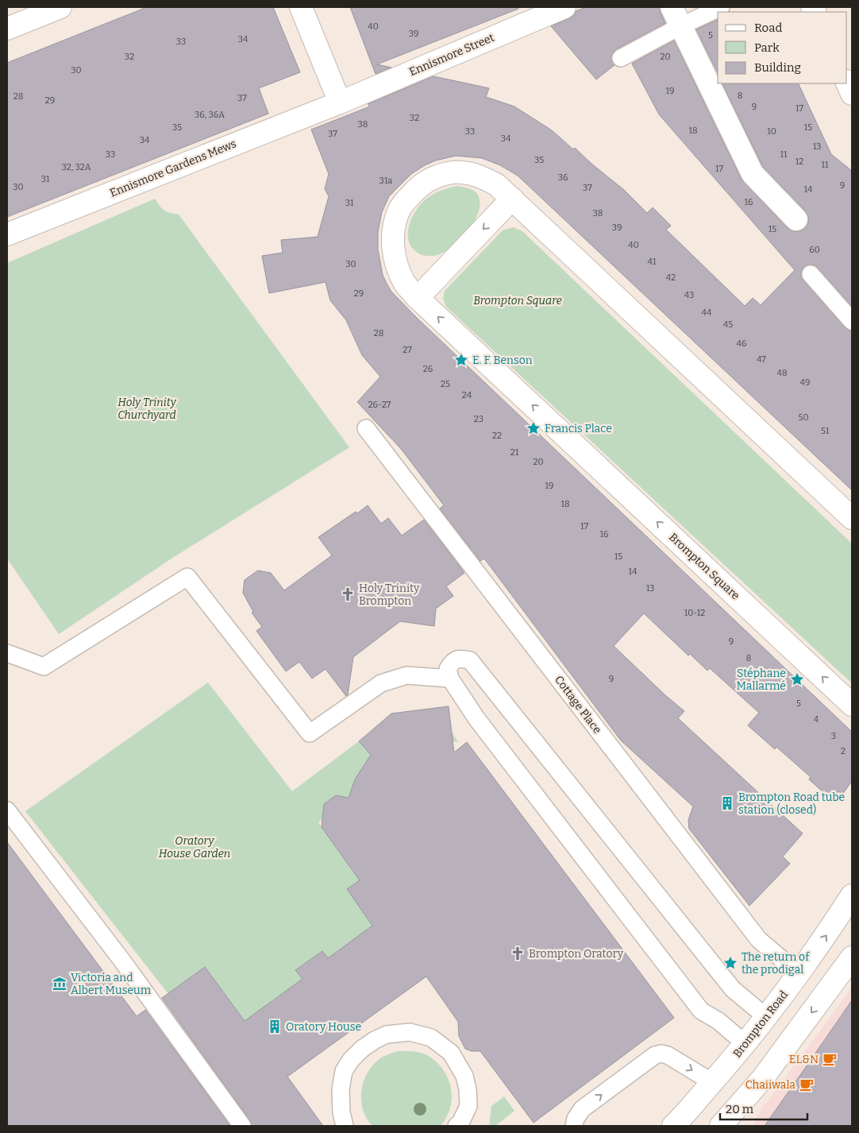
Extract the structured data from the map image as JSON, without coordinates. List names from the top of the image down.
{
  "streets": {
    "main road": [
      "Ennismore Street",
      "Ennismore Gardens Mews",
      "Brompton Square",
      "Brompton Road"
    ],
    "lane": ["Cottage Place"]
  },
  "crossings": [
    ["Ennismore Street", "Ennismore Gardens Mews"],
    ["Cottage Place", "Brompton Road"]
  ],
  "parks": ["Brompton Square", "Holy Trinity Churchyard", "Oratory House Garden"],
  "places": {
    "place": [
      "E. F. Benson",
      "Francis Place",
      "Stéphane Mallarmé",
      "The return of the prodigal"
    ],
    "church": ["Holy Trinity Brompton", "Brompton Oratory"],
    "building": ["Brompton Road tube station (closed)", "Oratory House"],
    "museum": ["Victoria and Albert Museum"],
    "cafe": ["EL&N", "Chaiiwala"]
  },
  "house_numbers": [
    "40",
    "39",
    "5",
    "34",
    "33",
    "32",
    "20",
    "30",
    "19",
    "8",
    "28",
    "37",
    "29",
    "9",
    "17",
    "36, 36A",
    "32",
    "38",
    "35",
    "15",
    "18",
    "33",
    "10",
    "37",
    "34",
    "34",
    "13",
    "33",
    "11",
    "35",
    "12",
    "11",
    "32, 32A",
    "17",
    "36",
    "31",
    "31a",
    "9",
    "30",
    "37",
    "14",
    "16",
    "31",
    "38",
    "39",
    "15",
    "40",
    "60",
    "41",
    "30",
    "42",
    "29",
    "43",
    "44",
    "45",
    "28",
    "46",
    "27",
    "47",
    "26",
    "48",
    "49",
    "25",
    "24",
    "26-27",
    "50",
    "23",
    "51",
    "22",
    "21",
    "20",
    "19",
    "18",
    "17",
    "16",
    "15",
    "14",
    "13",
    "10-12",
    "9",
    "8",
    "9",
    "5",
    "4",
    "3",
    "2"
  ],
  "legend": ["Road", "Park", "Building"],
  "scale_bar": "20 m"
}
